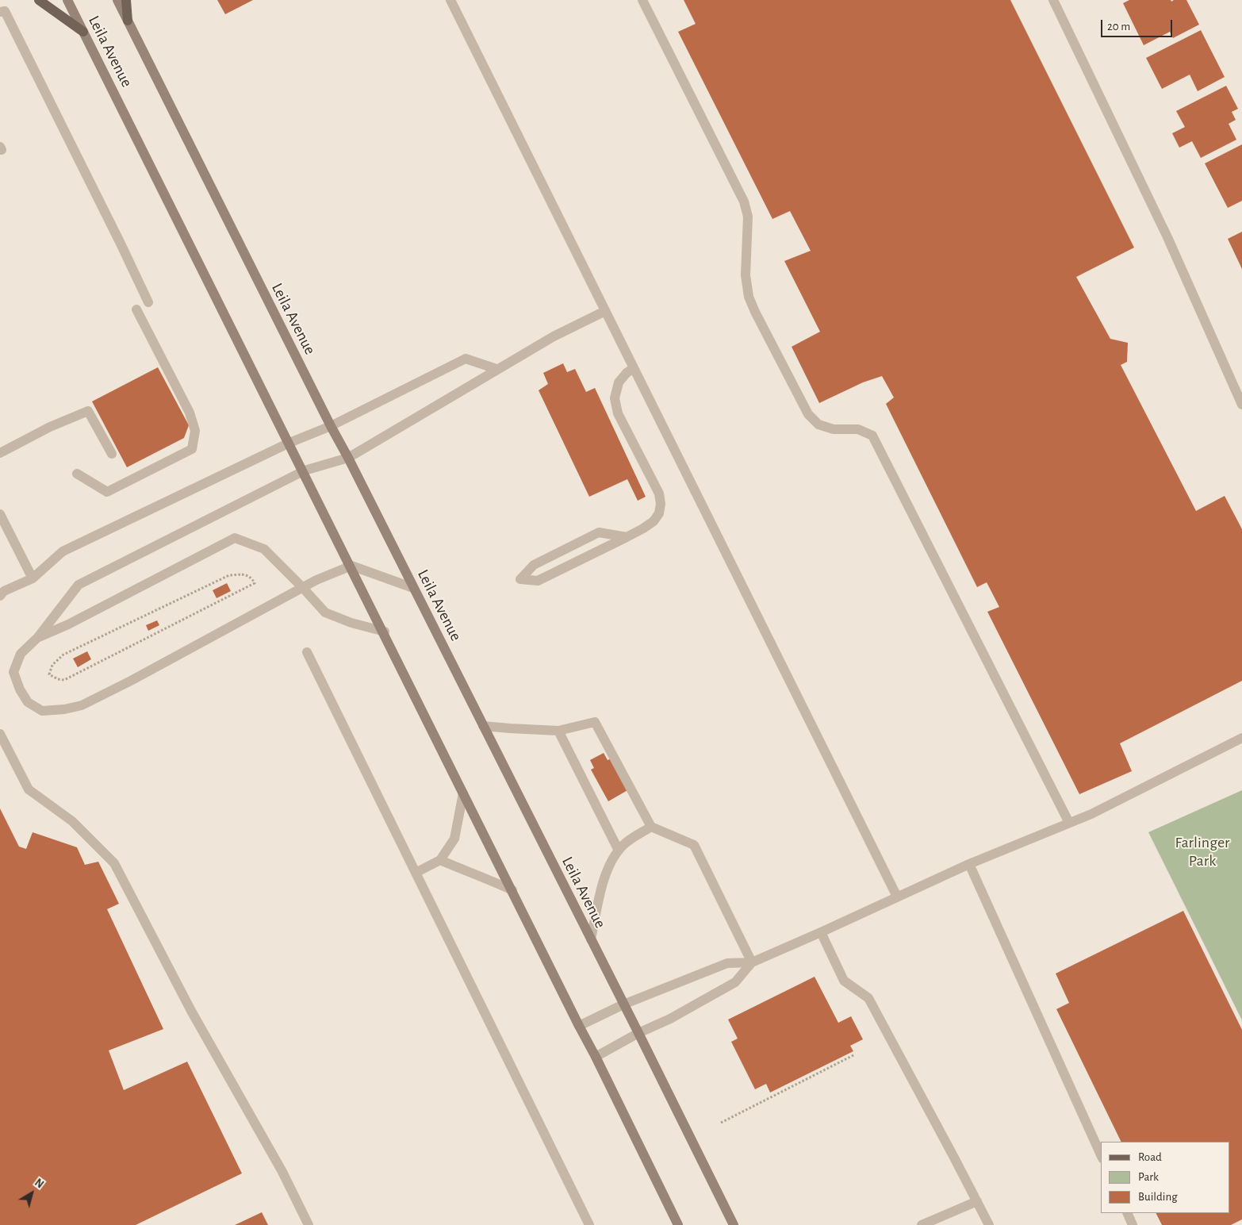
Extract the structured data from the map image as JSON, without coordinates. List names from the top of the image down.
{
  "streets": {
    "main road": ["Leila Avenue"]
  },
  "parks": ["Farlinger Park"],
  "legend": ["Road", "Park", "Building"],
  "scale_bar": "20 m",
  "north": "top right"
}
